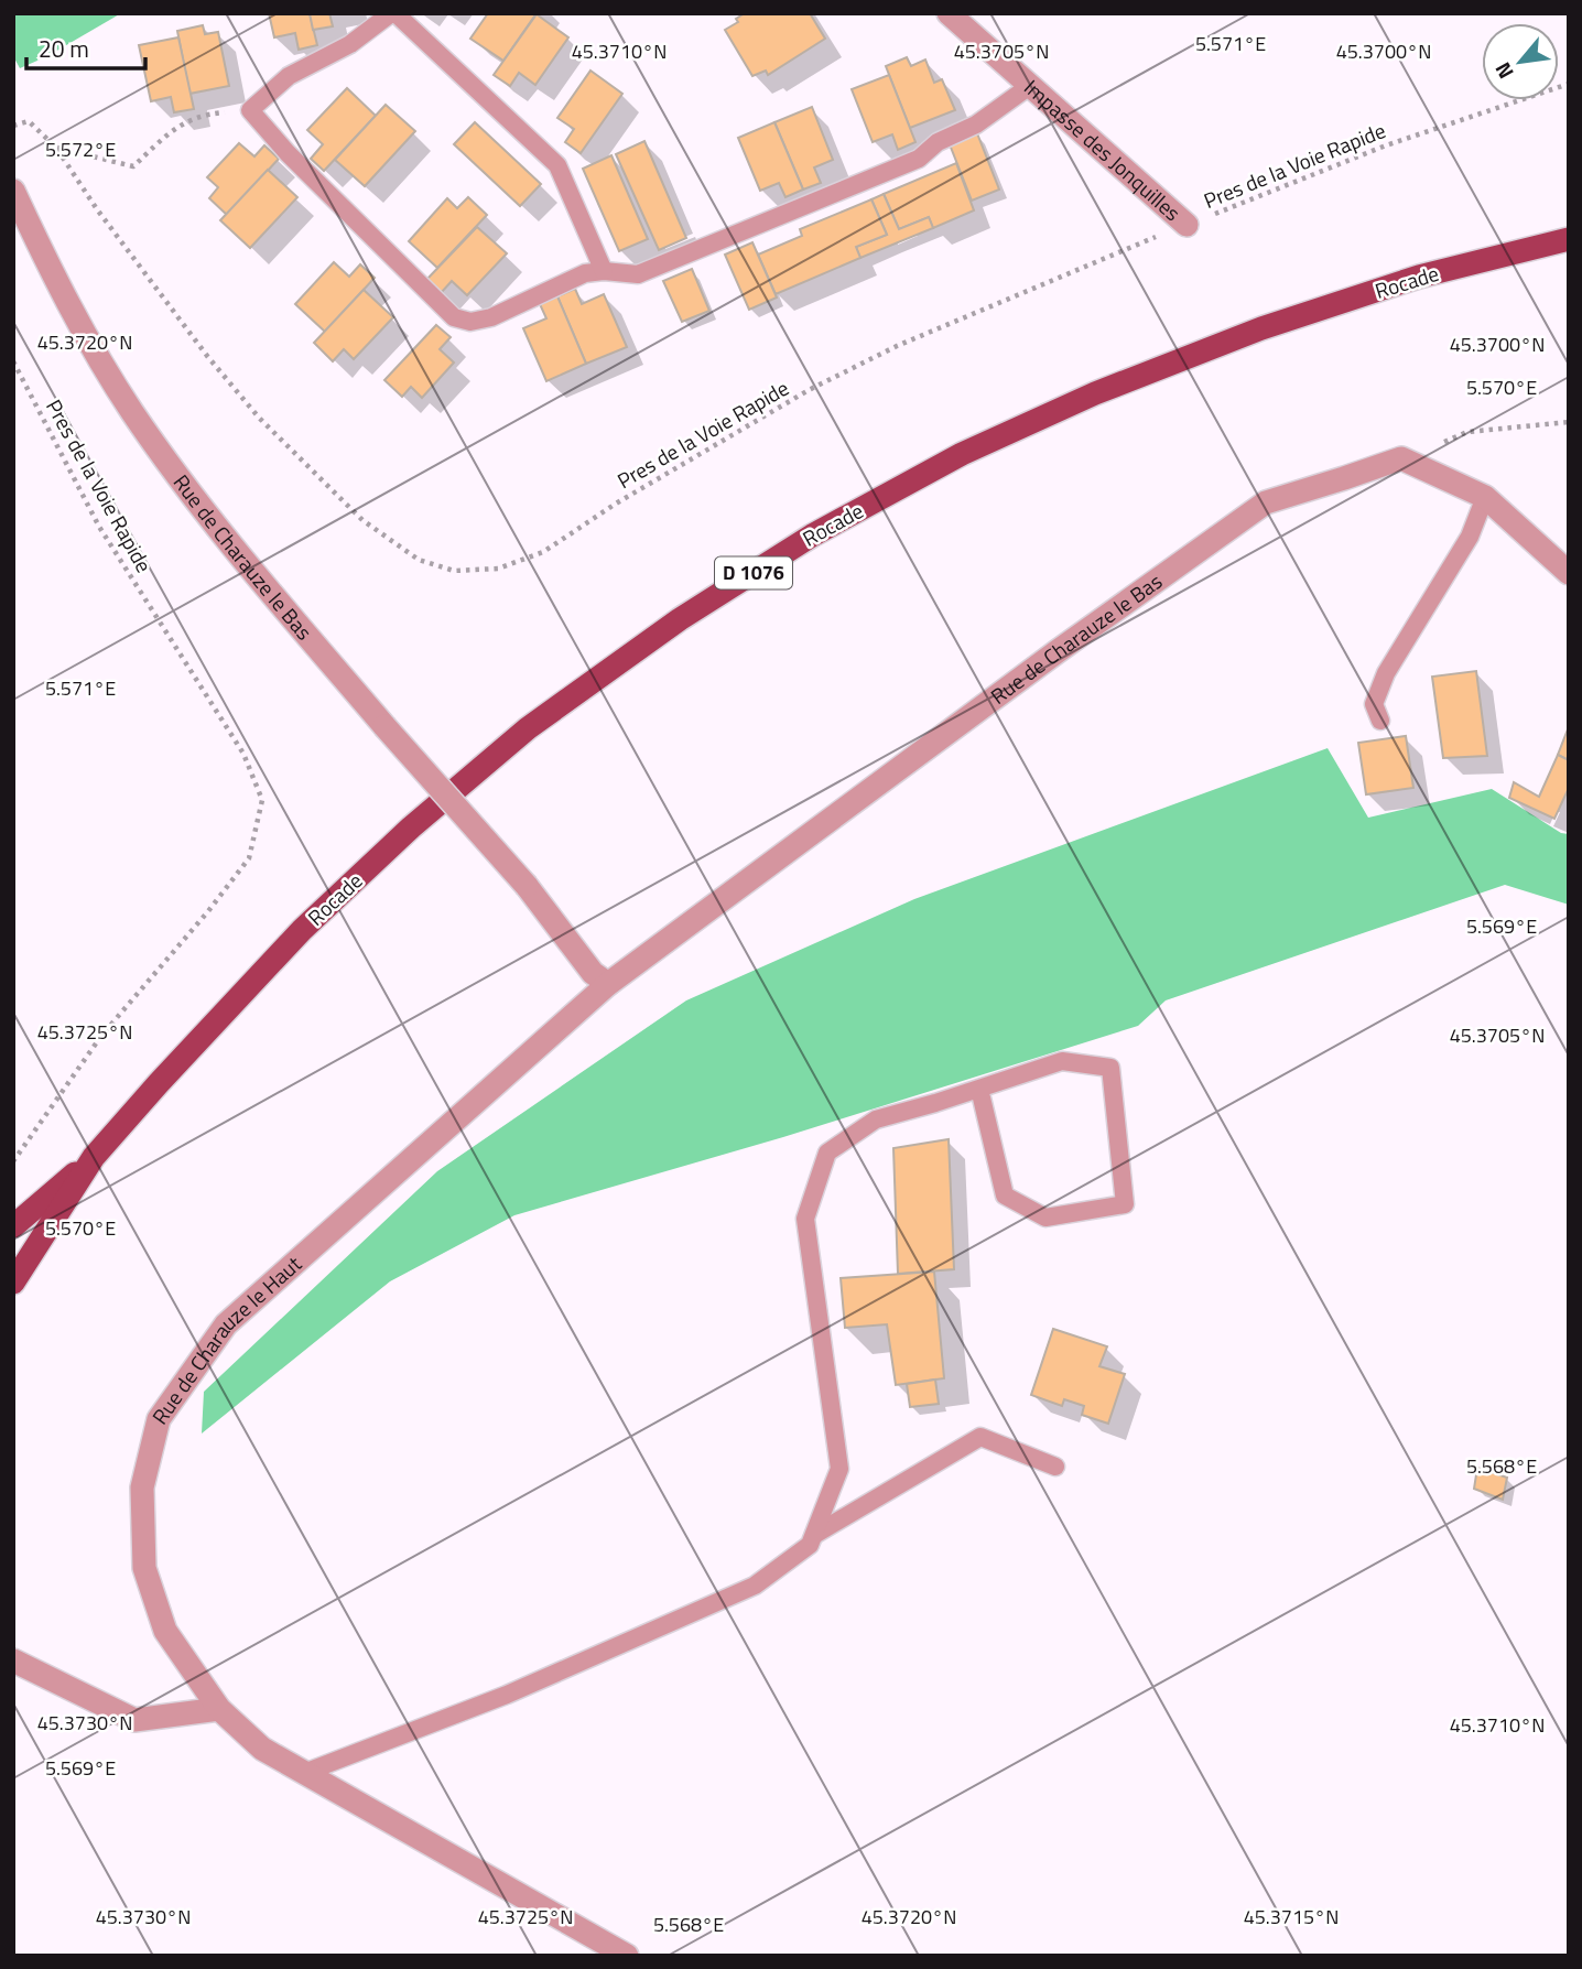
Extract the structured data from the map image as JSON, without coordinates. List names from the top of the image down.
{
  "streets": {
    "main road": ["Rocade", "D 1076"],
    "street": ["Impasse des Jonquilles", "Rue de Charauze le Bas", "Rue de Charauze le Haut"],
    "path": ["Pres de la Voie Rapide"]
  },
  "crossings": [
    ["Impasse des Jonquilles", "Pres de la Voie Rapide"],
    ["Rue de Charauze le Bas", "Rue de Charauze le Haut"]
  ],
  "scale_bar": "20 m",
  "north": "bottom left",
  "coordinates": [
    "5.571°E",
    "45.3710°N",
    "45.3705°N",
    "45.3700°N",
    "5.572°E",
    "45.3720°N",
    "5.570°E",
    "5.569°E",
    "45.3725°N",
    "5.568°E",
    "45.3730°N",
    "45.3715°N"
  ]
}
